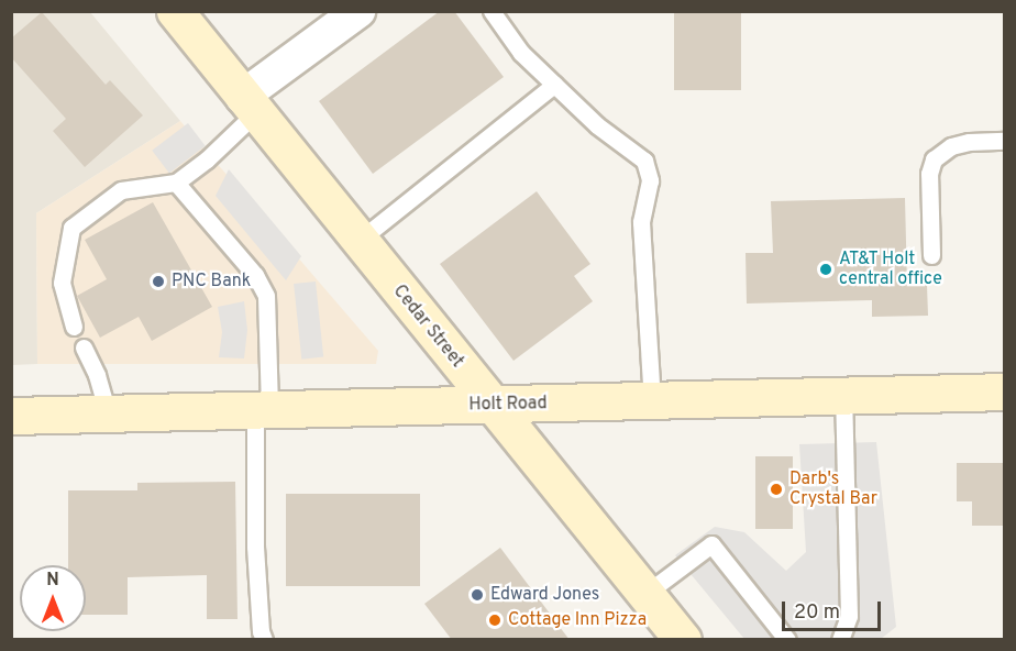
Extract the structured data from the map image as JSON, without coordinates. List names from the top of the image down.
{
  "streets": {
    "main road": ["Cedar Street", "Holt Road"]
  },
  "crossings": [
    ["Cedar Street", "Holt Road"]
  ],
  "places": [
    "AT&T Holt central office",
    "PNC Bank",
    "Darb's Crystal Bar",
    "Edward Jones",
    "Cottage Inn Pizza"
  ],
  "scale_bar": "20 m",
  "north": "top"
}
